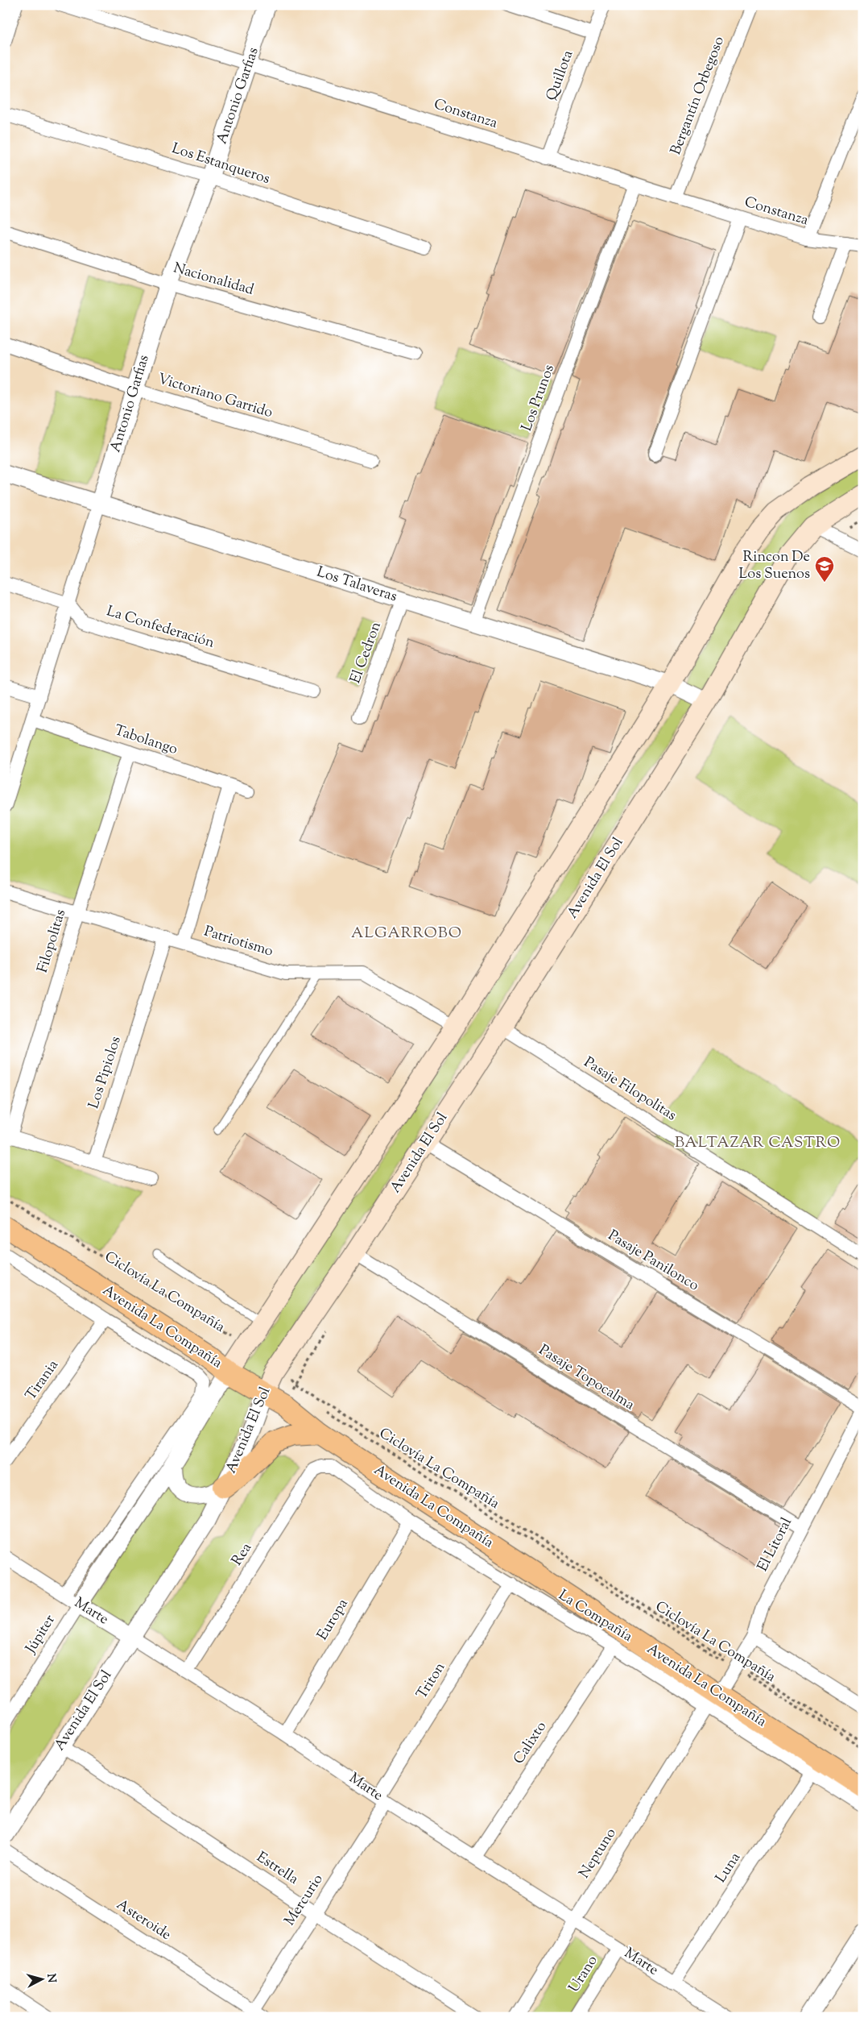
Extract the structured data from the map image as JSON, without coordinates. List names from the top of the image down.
{
  "streets": {
    "main road": ["Avenida El Sol", "Avenida La Compañía"],
    "street": [
      "Quillota",
      "Antonio Garfias",
      "Bergantín Orbegoso",
      "Constanza",
      "Los Estanqueros",
      "Nacionalidad",
      "Victoriano Garrido",
      "Los Prunos",
      "Los Talaveras",
      "La Confederación",
      "El Cedron",
      "Tabolango",
      "Filopolitas",
      "Patriotismo",
      "Los Pipiolos",
      "Pasaje Filopolitas",
      "Pasaje Panilonco",
      "Pasaje Topocalma",
      "Tirania",
      "El Litoral",
      "Rea",
      "Marte",
      "La Compañía",
      "Europa",
      "Júpiter",
      "Triton",
      "Calixto",
      "Neptuno",
      "Luna",
      "Estrella",
      "Mercurio",
      "Asteroide",
      "Urano"
    ],
    "path": ["Ciclovía La Compañía"]
  },
  "crossings": [
    ["Quillota", "Constanza"],
    ["Antonio Garfias", "Constanza"],
    ["Antonio Garfias", "Los Estanqueros"],
    ["Antonio Garfias", "Nacionalidad"],
    ["Antonio Garfias", "Victoriano Garrido"],
    ["Antonio Garfias", "Los Talaveras"],
    ["Antonio Garfias", "La Confederación"],
    ["Antonio Garfias", "Tabolango"],
    ["Bergantín Orbegoso", "Constanza"],
    ["Constanza", "Los Prunos"],
    ["Los Prunos", "Los Talaveras"],
    ["Los Talaveras", "El Cedron"],
    ["Los Talaveras", "Avenida El Sol"],
    ["Tabolango", "Filopolitas"],
    ["Avenida El Sol", "Pasaje Filopolitas"],
    ["Avenida El Sol", "Pasaje Panilonco"],
    ["Avenida El Sol", "Avenida La Compañía"],
    ["Avenida El Sol", "Pasaje Topocalma"],
    ["Avenida El Sol", "Marte"],
    ["Avenida El Sol", "Estrella"],
    ["Filopolitas", "Patriotismo"],
    ["Patriotismo", "Los Pipiolos"],
    ["Pasaje Panilonco", "El Litoral"],
    ["Ciclovía La Compañía", "El Litoral"],
    ["Avenida La Compañía", "El Litoral"],
    ["Avenida La Compañía", "La Compañía"],
    ["Avenida La Compañía", "Neptuno"],
    ["Pasaje Topocalma", "El Litoral"],
    ["El Litoral", "La Compañía"],
    ["El Litoral", "Neptuno"],
    ["Rea", "Marte"],
    ["Rea", "La Compañía"],
    ["Marte", "Europa"],
    ["Marte", "Júpiter"],
    ["Marte", "Triton"],
    ["Marte", "Calixto"],
    ["Marte", "Neptuno"],
    ["Marte", "Luna"],
    ["Marte", "Mercurio"],
    ["Marte", "Urano"],
    ["La Compañía", "Europa"],
    ["La Compañía", "Triton"],
    ["La Compañía", "Calixto"],
    ["La Compañía", "Neptuno"],
    ["La Compañía", "Luna"],
    ["Triton", "Mercurio"],
    ["Estrella", "Mercurio"],
    ["Mercurio", "Asteroide"]
  ],
  "districts": ["ALGARROBO", "BALTAZAR CASTRO"],
  "places": {
    "school or university": ["Rincon De Los Suenos"]
  },
  "north": "right"
}
